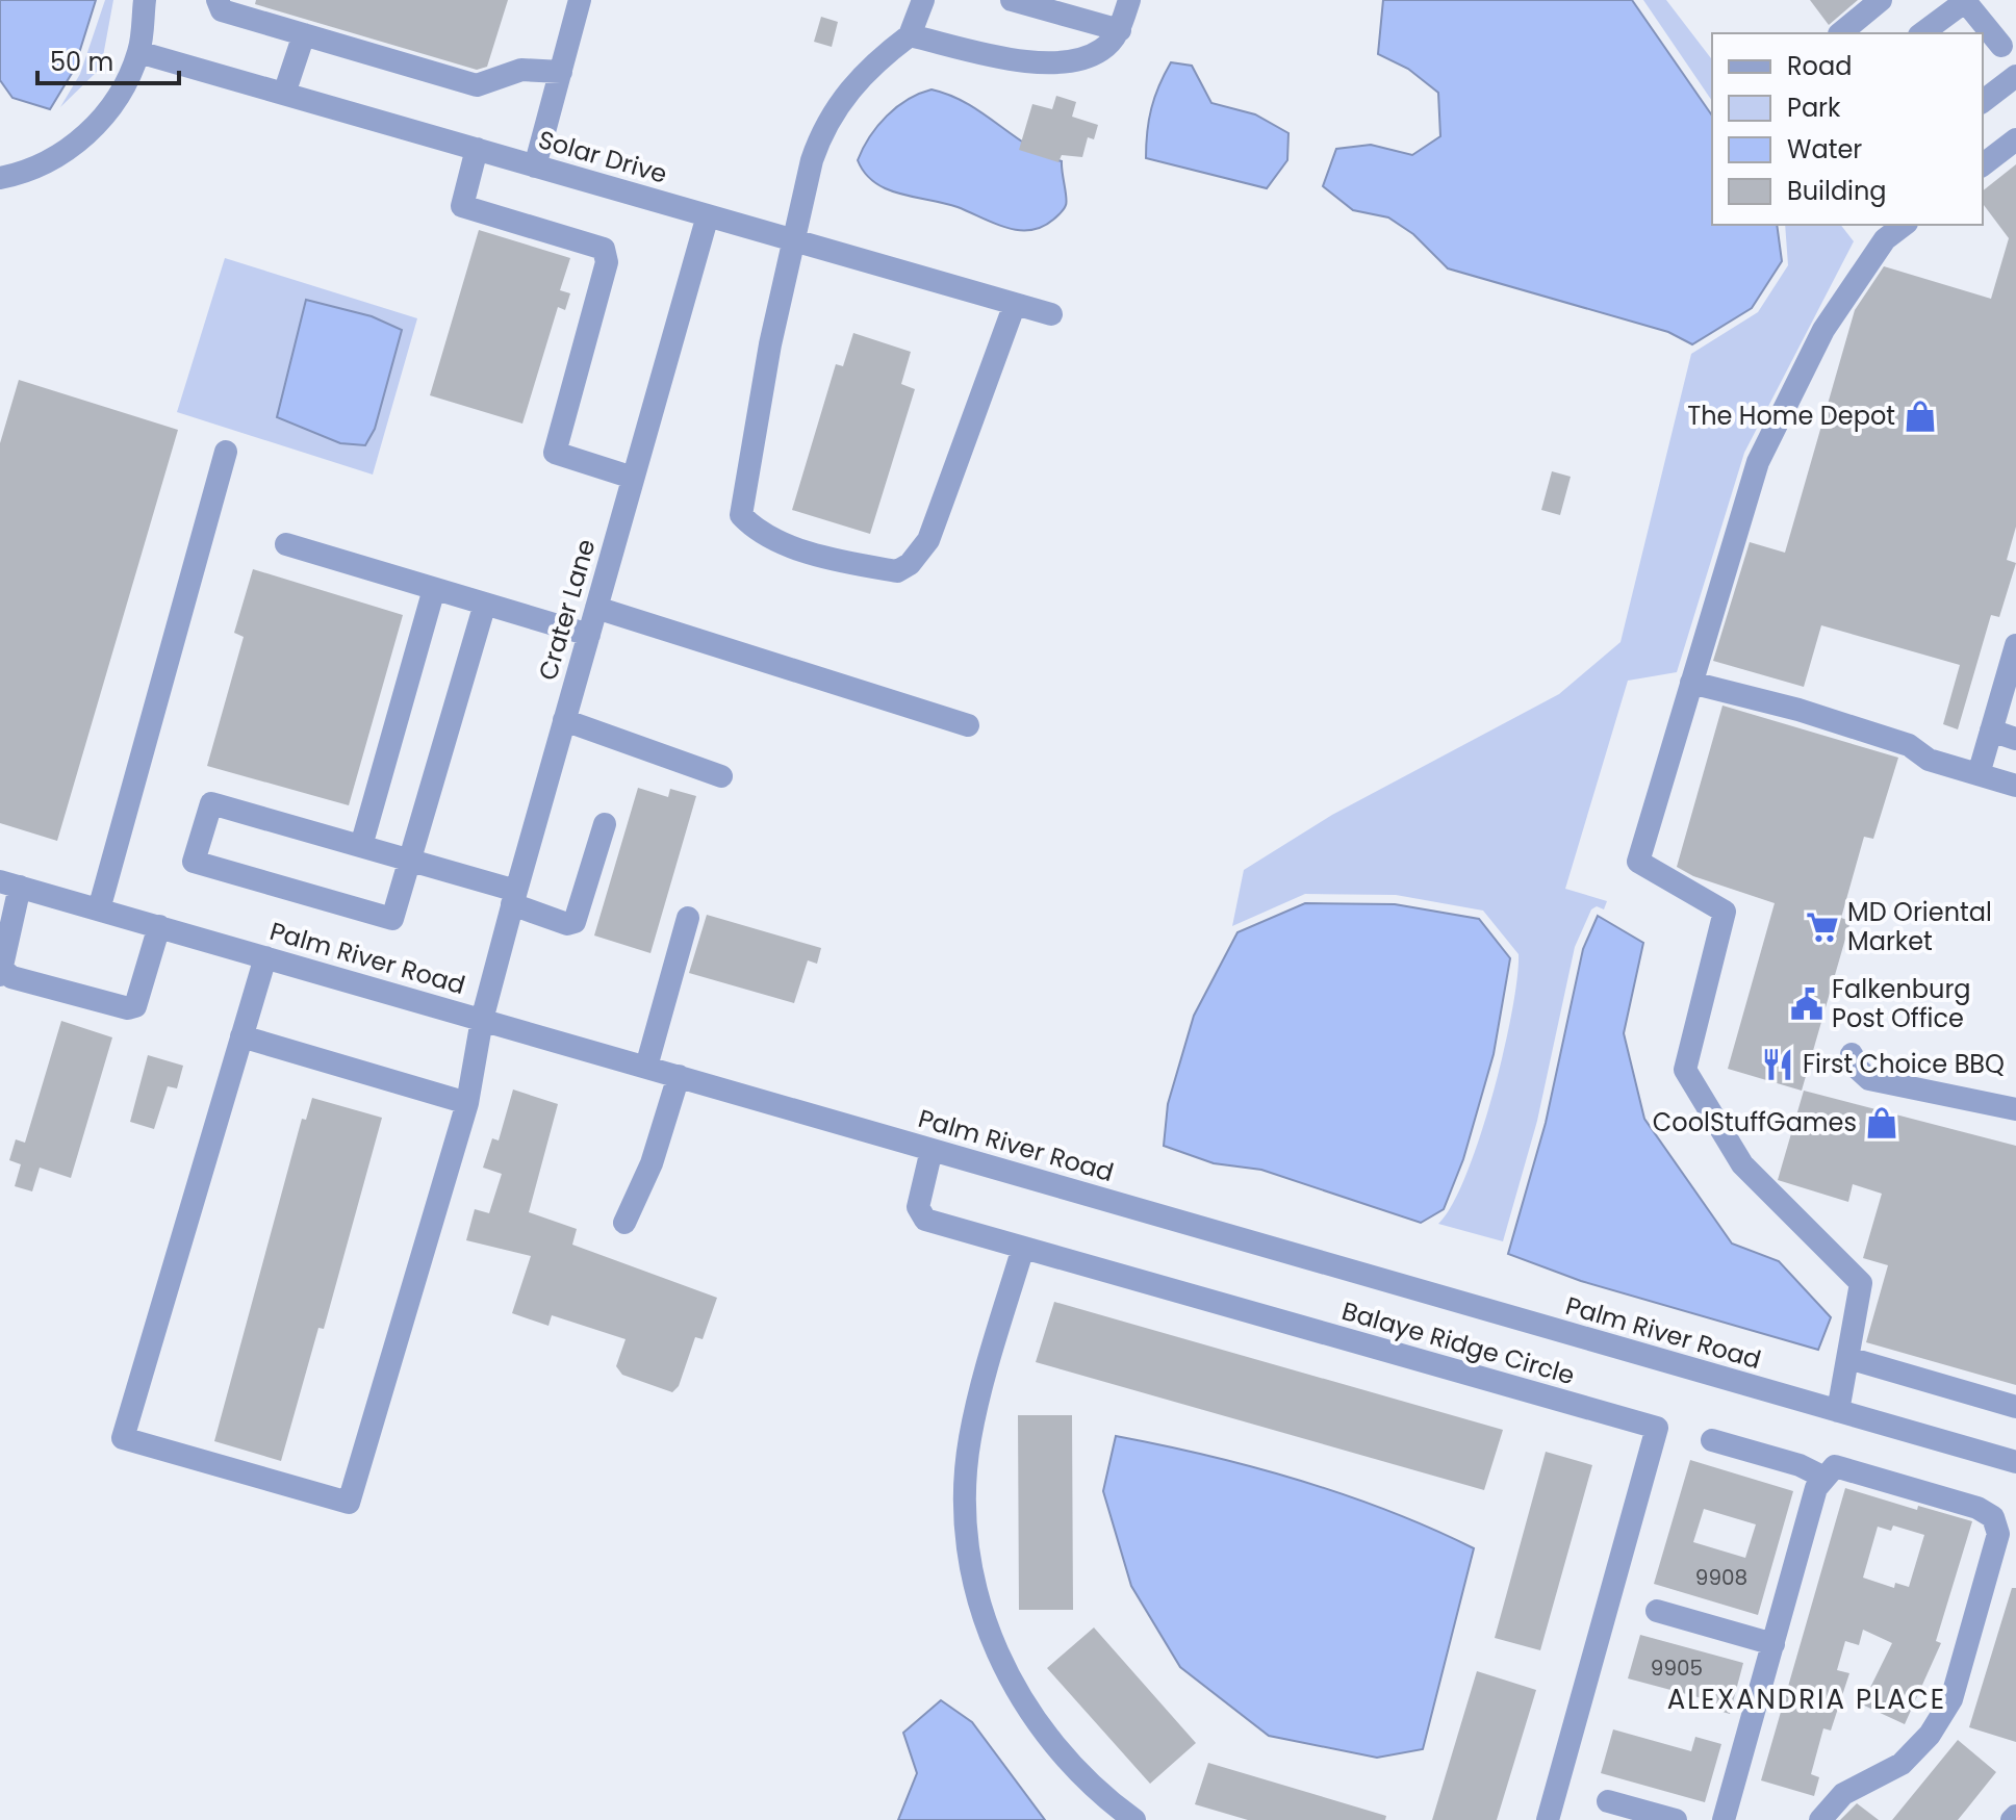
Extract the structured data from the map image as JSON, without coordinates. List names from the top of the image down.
{
  "streets": {
    "street": [
      "Solar Drive",
      "Crater Lane",
      "Palm River Road",
      "Balaye Ridge Circle"
    ]
  },
  "crossings": [
    ["Solar Drive", "Crater Lane"],
    ["Crater Lane", "Palm River Road"],
    ["Palm River Road", "Balaye Ridge Circle"]
  ],
  "districts": ["ALEXANDRIA PLACE"],
  "places": {
    "shop": ["The Home Depot", "CoolStuffGames"],
    "supermarket": ["MD Oriental Market"],
    "public building": ["Falkenburg Post Office"],
    "restaurant": ["First Choice BBQ"]
  },
  "house_numbers": ["9908", "9905"],
  "legend": [
    "Road",
    "Park",
    "Water",
    "Building"
  ],
  "scale_bar": "50 m"
}
